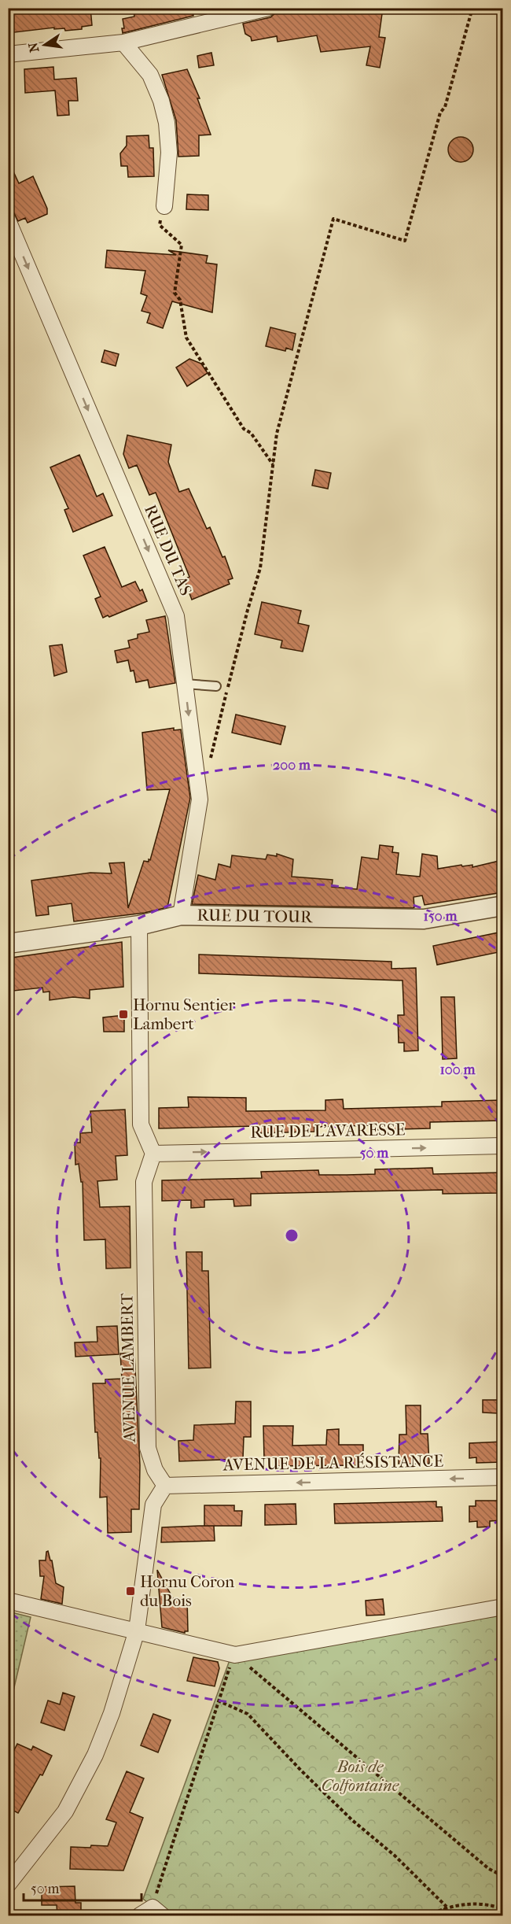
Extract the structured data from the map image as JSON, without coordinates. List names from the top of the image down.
{
  "streets": {
    "street": [
      "RUE DU TAS",
      "RUE DU TOUR",
      "RUE DE L'AVARESSE",
      "AVENUE LAMBERT",
      "AVENUE DE LA RÉSISTANCE"
    ]
  },
  "crossings": [
    ["RUE DU TAS", "RUE DU TOUR"],
    ["RUE DE L'AVARESSE", "AVENUE LAMBERT"],
    ["AVENUE LAMBERT", "AVENUE DE LA RÉSISTANCE"]
  ],
  "one_way": ["RUE DU TAS", "RUE DE L'AVARESSE", "AVENUE DE LA RÉSISTANCE"],
  "parks": ["Bois de Colfontaine"],
  "places": {
    "transit": ["Hornu Sentier Lambert", "Hornu Coron du Bois"]
  },
  "scale_bar": "50 m",
  "north": "left",
  "rings": [
    "200 m",
    "150 m",
    "100 m",
    "50 m"
  ]
}
